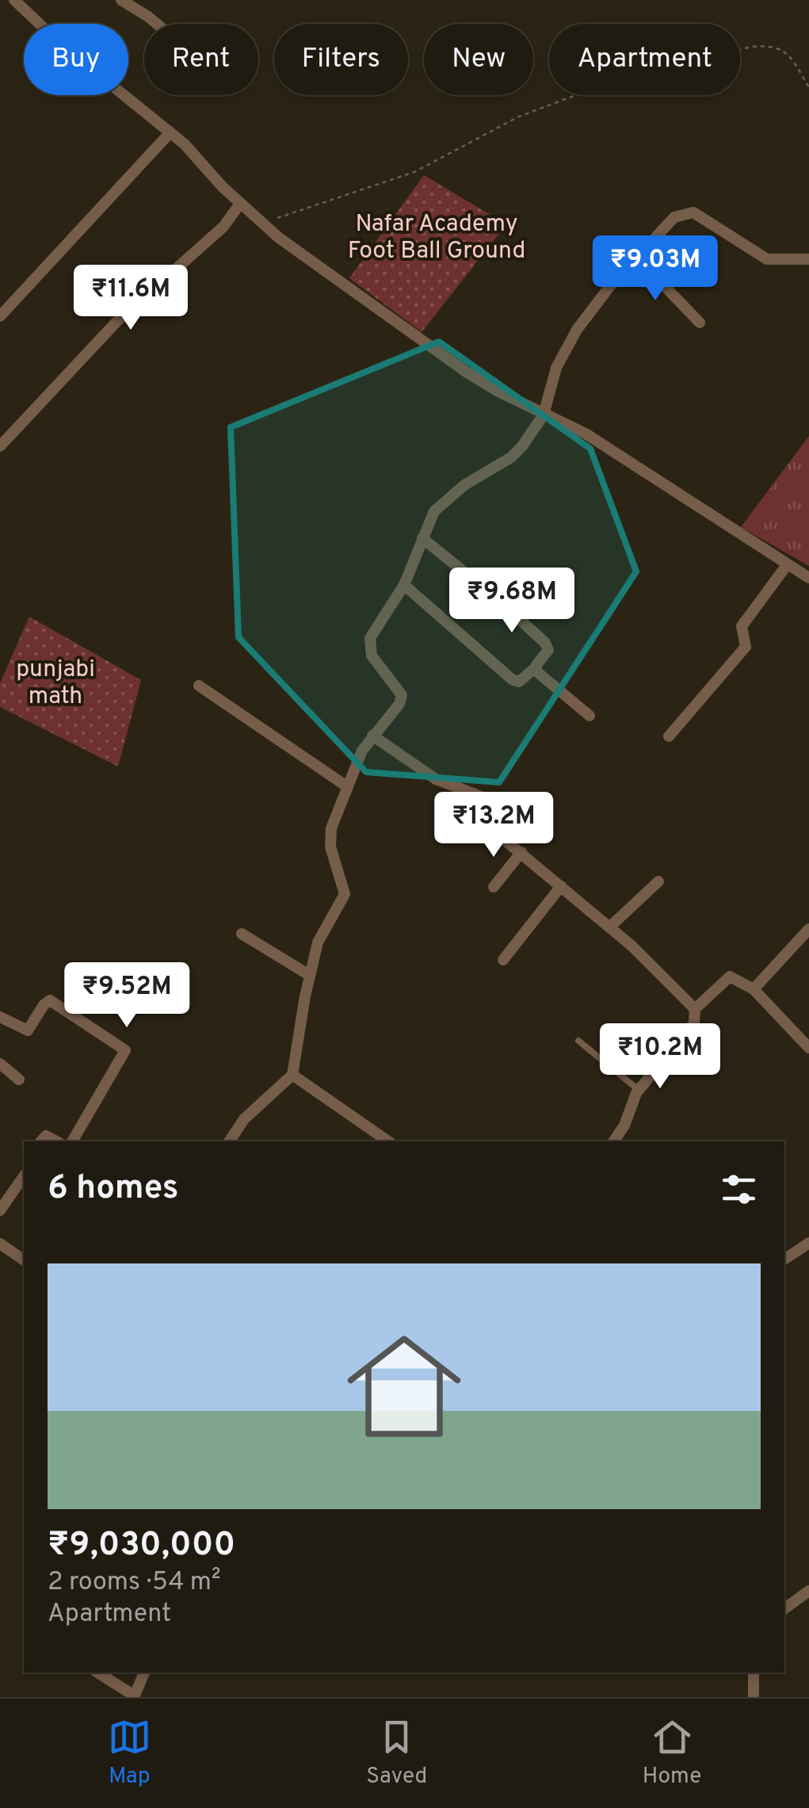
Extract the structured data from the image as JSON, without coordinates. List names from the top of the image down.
{
  "parks": ["Nafar Academy Foot Ball Ground", "punjabi math"],
  "page": {
    "chip": [
      "Buy",
      "Rent",
      "Filters",
      "New",
      "Apartment"
    ],
    "price": [
      "₹9.03M",
      "₹11.6M",
      "₹9.68M",
      "₹13.2M",
      "₹9.52M",
      "₹10.2M"
    ],
    "heading": "6 homes",
    "list": [
      {
        "name": "₹9,030,000",
        "note": "2 rooms · 54 m² · Apartment"
      }
    ],
    "tabs": ["Map", "Saved", "Home"]
  }
}
